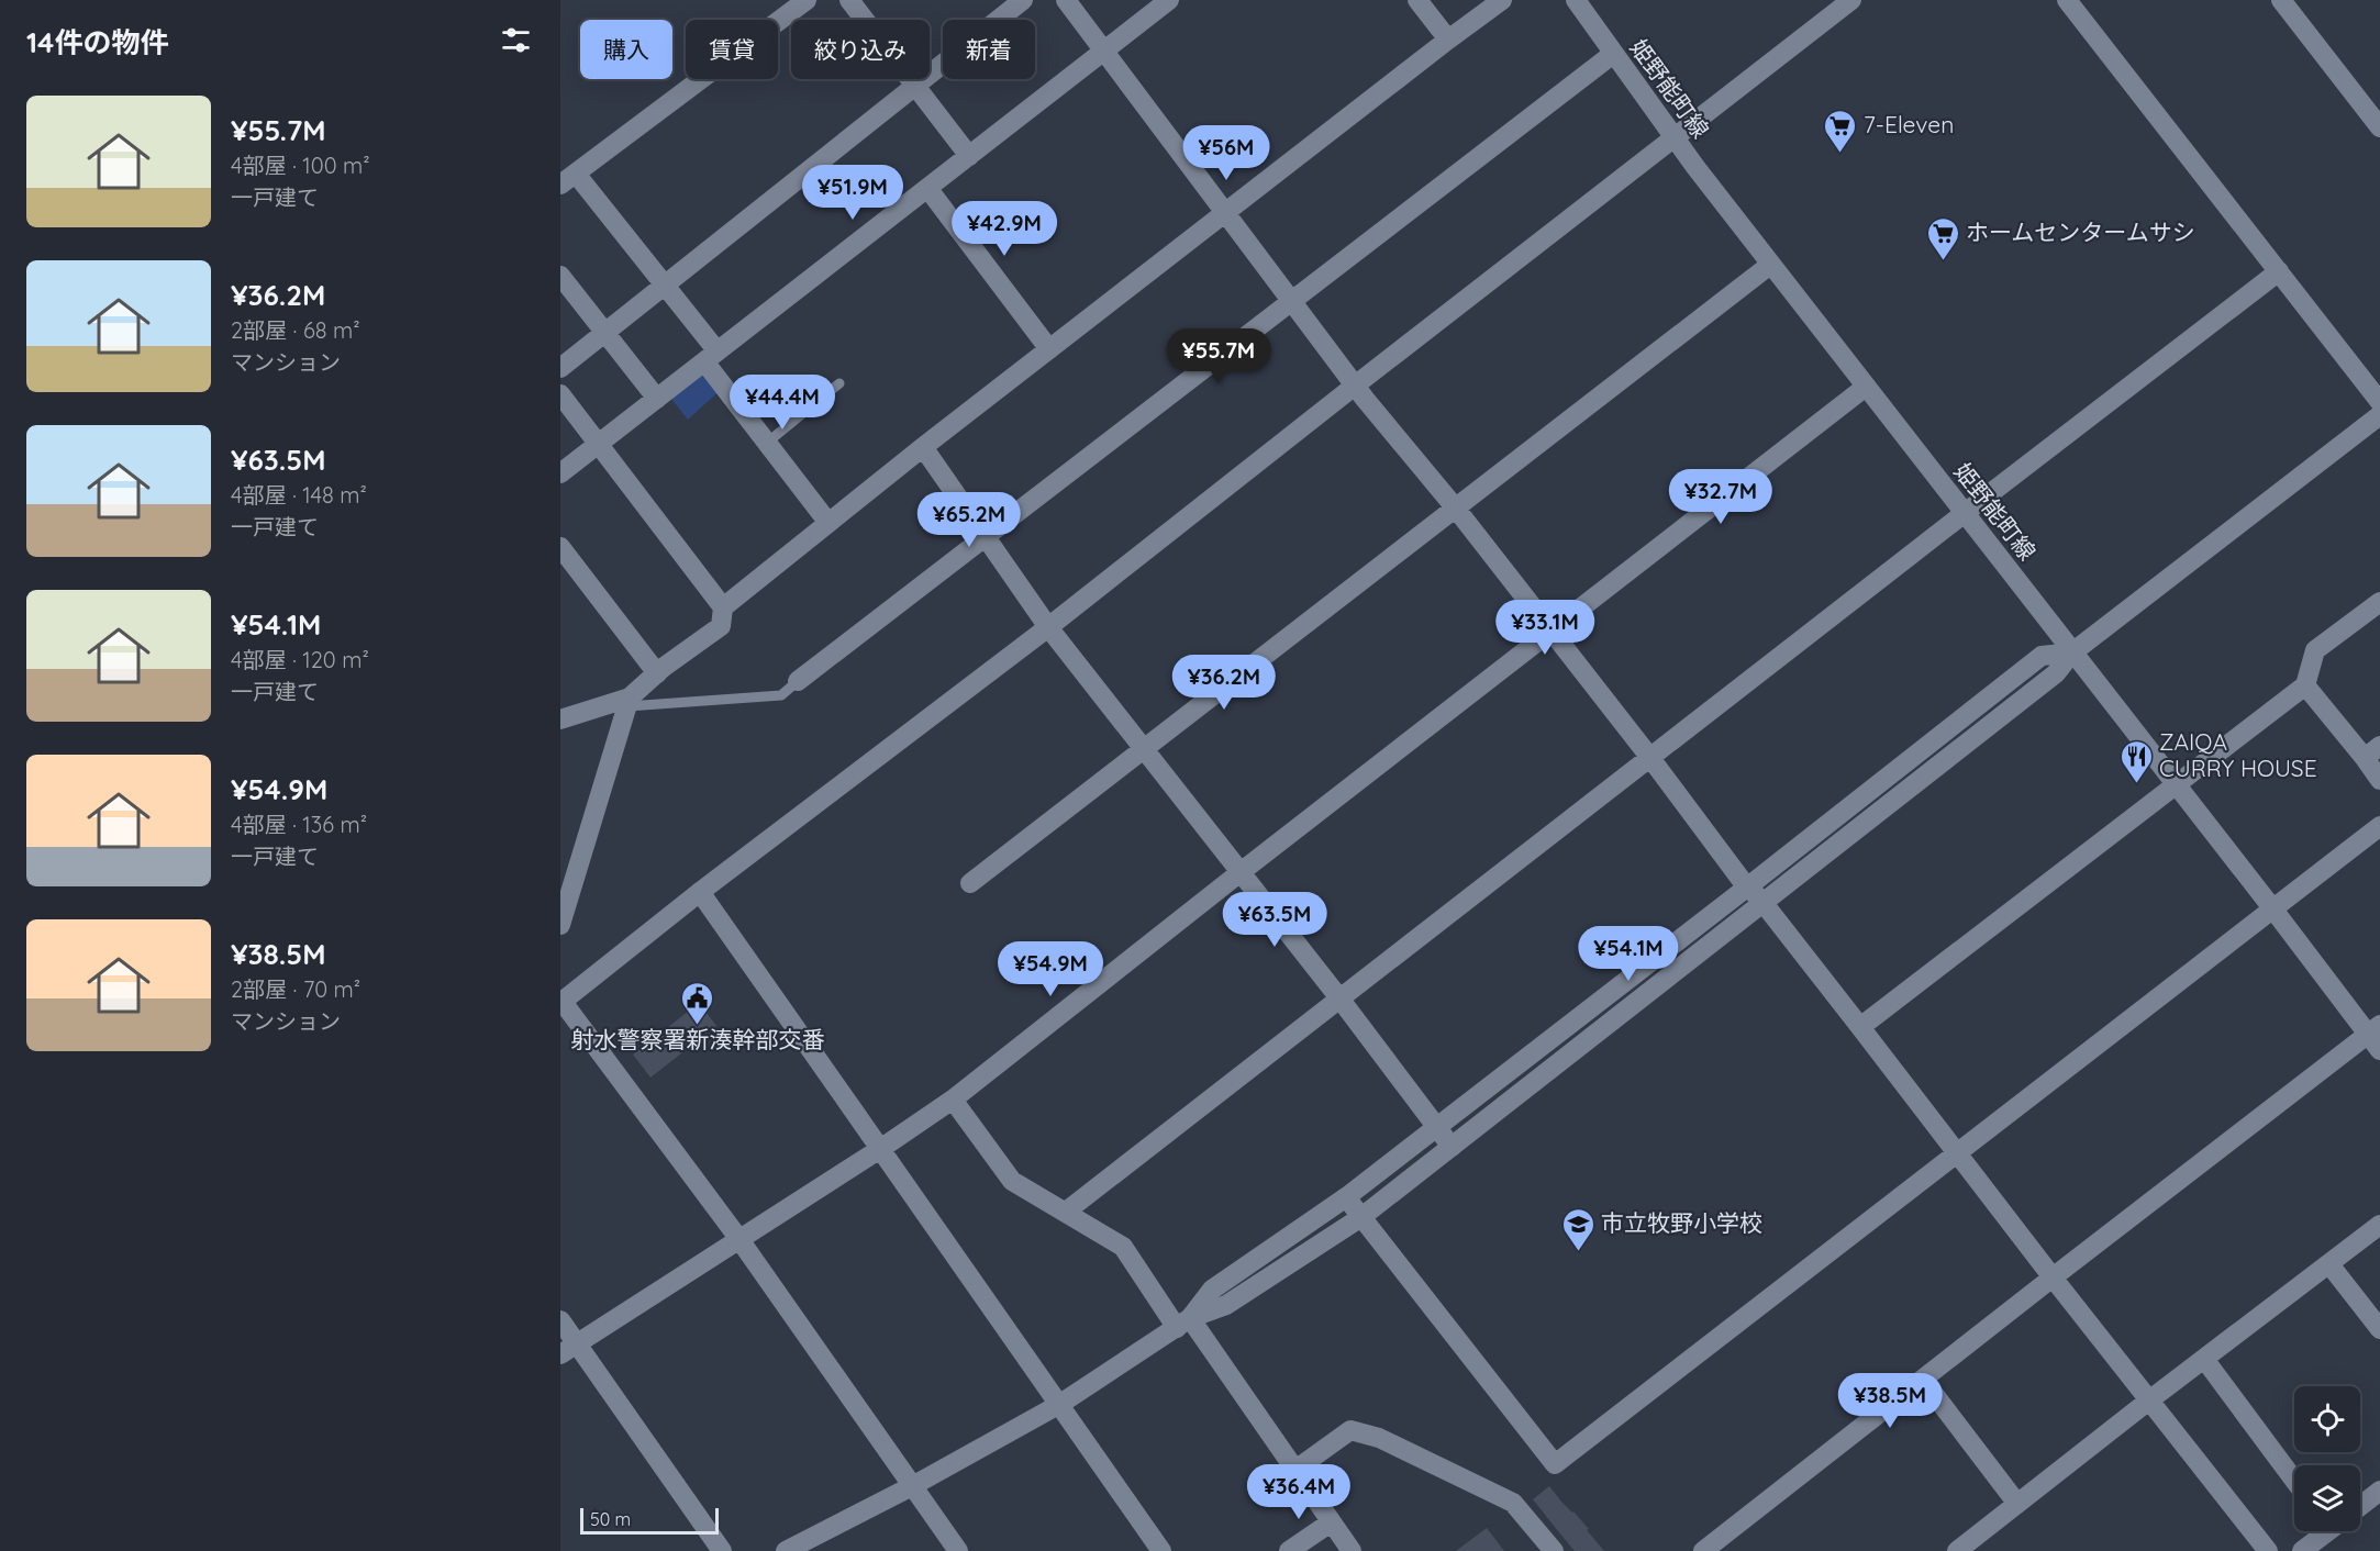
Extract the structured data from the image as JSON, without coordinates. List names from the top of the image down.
{
  "streets": {
    "street": ["姫野能町線"]
  },
  "places": {
    "supermarket": ["7-Eleven", "ホームセンタームサシ"],
    "restaurant": ["ZAIQA CURRY HOUSE"],
    "public building": ["射水警察署新湊幹部交番"],
    "school or university": ["市立牧野小学校"]
  },
  "scale_bar": "50 m",
  "page": {
    "heading": "14件の物件",
    "chip": [
      "購入",
      "賃貸",
      "絞り込み",
      "新着"
    ],
    "list": [
      {
        "name": "¥55.7M",
        "note": "4部屋 · 100 m² · 一戸建て"
      },
      {
        "name": "¥36.2M",
        "note": "2部屋 · 68 m² · マンション"
      },
      {
        "name": "¥63.5M",
        "note": "4部屋 · 148 m² · 一戸建て"
      },
      {
        "name": "¥54.1M",
        "note": "4部屋 · 120 m² · 一戸建て"
      },
      {
        "name": "¥54.9M",
        "note": "4部屋 · 136 m² · 一戸建て"
      },
      {
        "name": "¥38.5M",
        "note": "2部屋 · 70 m² · マンション"
      }
    ],
    "price": [
      "¥56M",
      "¥51.9M",
      "¥42.9M",
      "¥55.7M",
      "¥44.4M",
      "¥32.7M",
      "¥65.2M",
      "¥33.1M",
      "¥36.2M",
      "¥63.5M",
      "¥54.1M",
      "¥54.9M",
      "¥38.5M",
      "¥36.4M"
    ],
    "scale": "50 m"
  }
}
